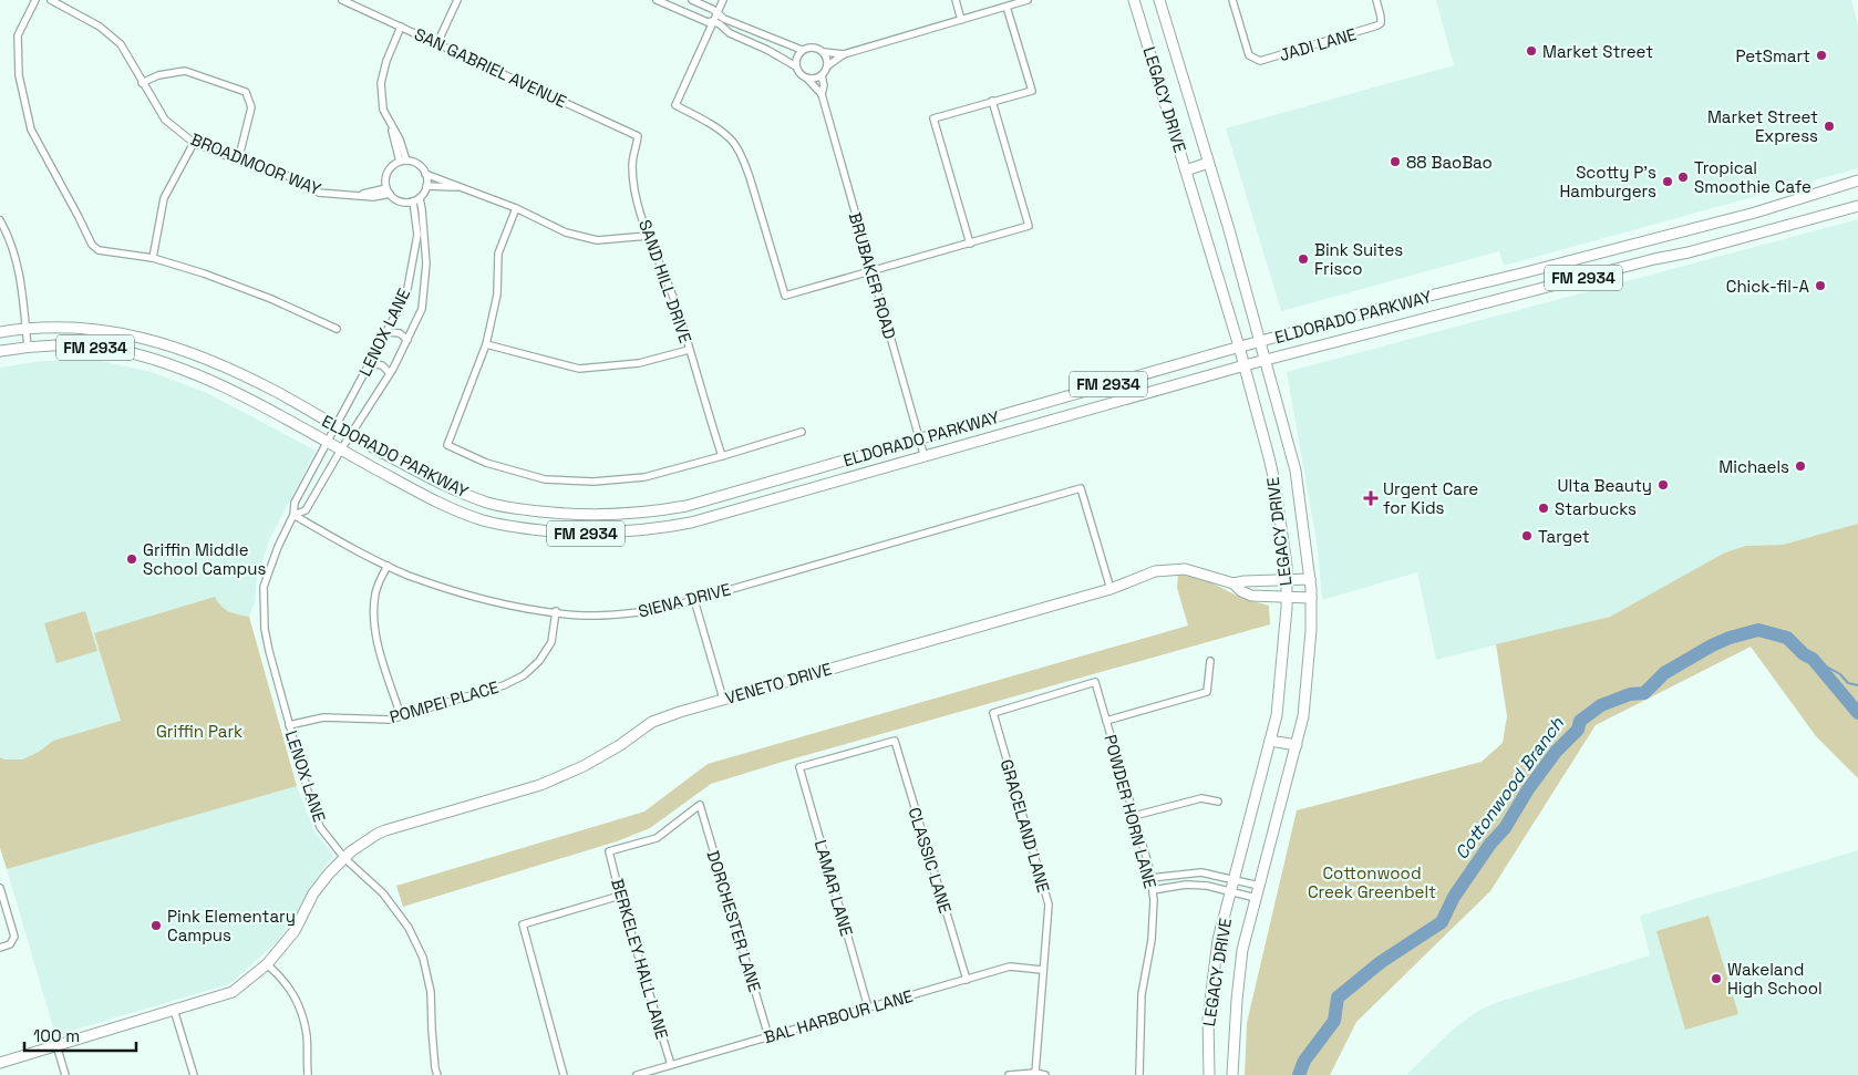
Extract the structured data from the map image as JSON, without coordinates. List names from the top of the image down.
{
  "streets": {
    "main road": [
      "LEGACY DRIVE",
      "FM 2934",
      "ELDORADO PARKWAY",
      "VENETO DRIVE"
    ],
    "street": [
      "JADI LANE",
      "SAN GABRIEL AVENUE",
      "BROADMOOR WAY",
      "BRUBAKER ROAD",
      "SAND HILL DRIVE",
      "LENOX LANE",
      "SIENA DRIVE",
      "POMPEI PLACE",
      "POWDER HORN LANE",
      "GRACELAND LANE",
      "CLASSIC LANE",
      "LAMAR LANE",
      "DORCHESTER LANE",
      "BERKELEY HALL LANE",
      "BAL HARBOUR LANE"
    ]
  },
  "crossings": [
    ["SAN GABRIEL AVENUE", "SAND HILL DRIVE"],
    ["LEGACY DRIVE", "ELDORADO PARKWAY"],
    ["LEGACY DRIVE", "VENETO DRIVE"],
    ["BROADMOOR WAY", "LENOX LANE"],
    ["BRUBAKER ROAD", "ELDORADO PARKWAY"],
    ["ELDORADO PARKWAY", "LENOX LANE"],
    ["LENOX LANE", "SIENA DRIVE"],
    ["LENOX LANE", "VENETO DRIVE"],
    ["LENOX LANE", "POMPEI PLACE"],
    ["SIENA DRIVE", "VENETO DRIVE"],
    ["SIENA DRIVE", "POMPEI PLACE"],
    ["POWDER HORN LANE", "GRACELAND LANE"],
    ["GRACELAND LANE", "BAL HARBOUR LANE"],
    ["CLASSIC LANE", "LAMAR LANE"],
    ["CLASSIC LANE", "BAL HARBOUR LANE"],
    ["LAMAR LANE", "BAL HARBOUR LANE"],
    ["DORCHESTER LANE", "BERKELEY HALL LANE"],
    ["DORCHESTER LANE", "BAL HARBOUR LANE"],
    ["BERKELEY HALL LANE", "BAL HARBOUR LANE"]
  ],
  "water": ["Cottonwood Branch"],
  "parks": ["Griffin Park", "Cottonwood Creek Greenbelt"],
  "places": {
    "other": [
      "Market Street",
      "PetSmart",
      "Market Street Express",
      "88 BaoBao",
      "Tropical Smoothie Cafe",
      "Scotty P’s Hamburgers",
      "Bink Suites Frisco",
      "Chick-fil-A",
      "Michaels",
      "Ulta Beauty",
      "Starbucks",
      "Target",
      "Griffin Middle School Campus",
      "Pink Elementary Campus",
      "Wakeland High School"
    ],
    "health": ["Urgent Care for Kids"]
  },
  "scale_bar": "100 m"
}
